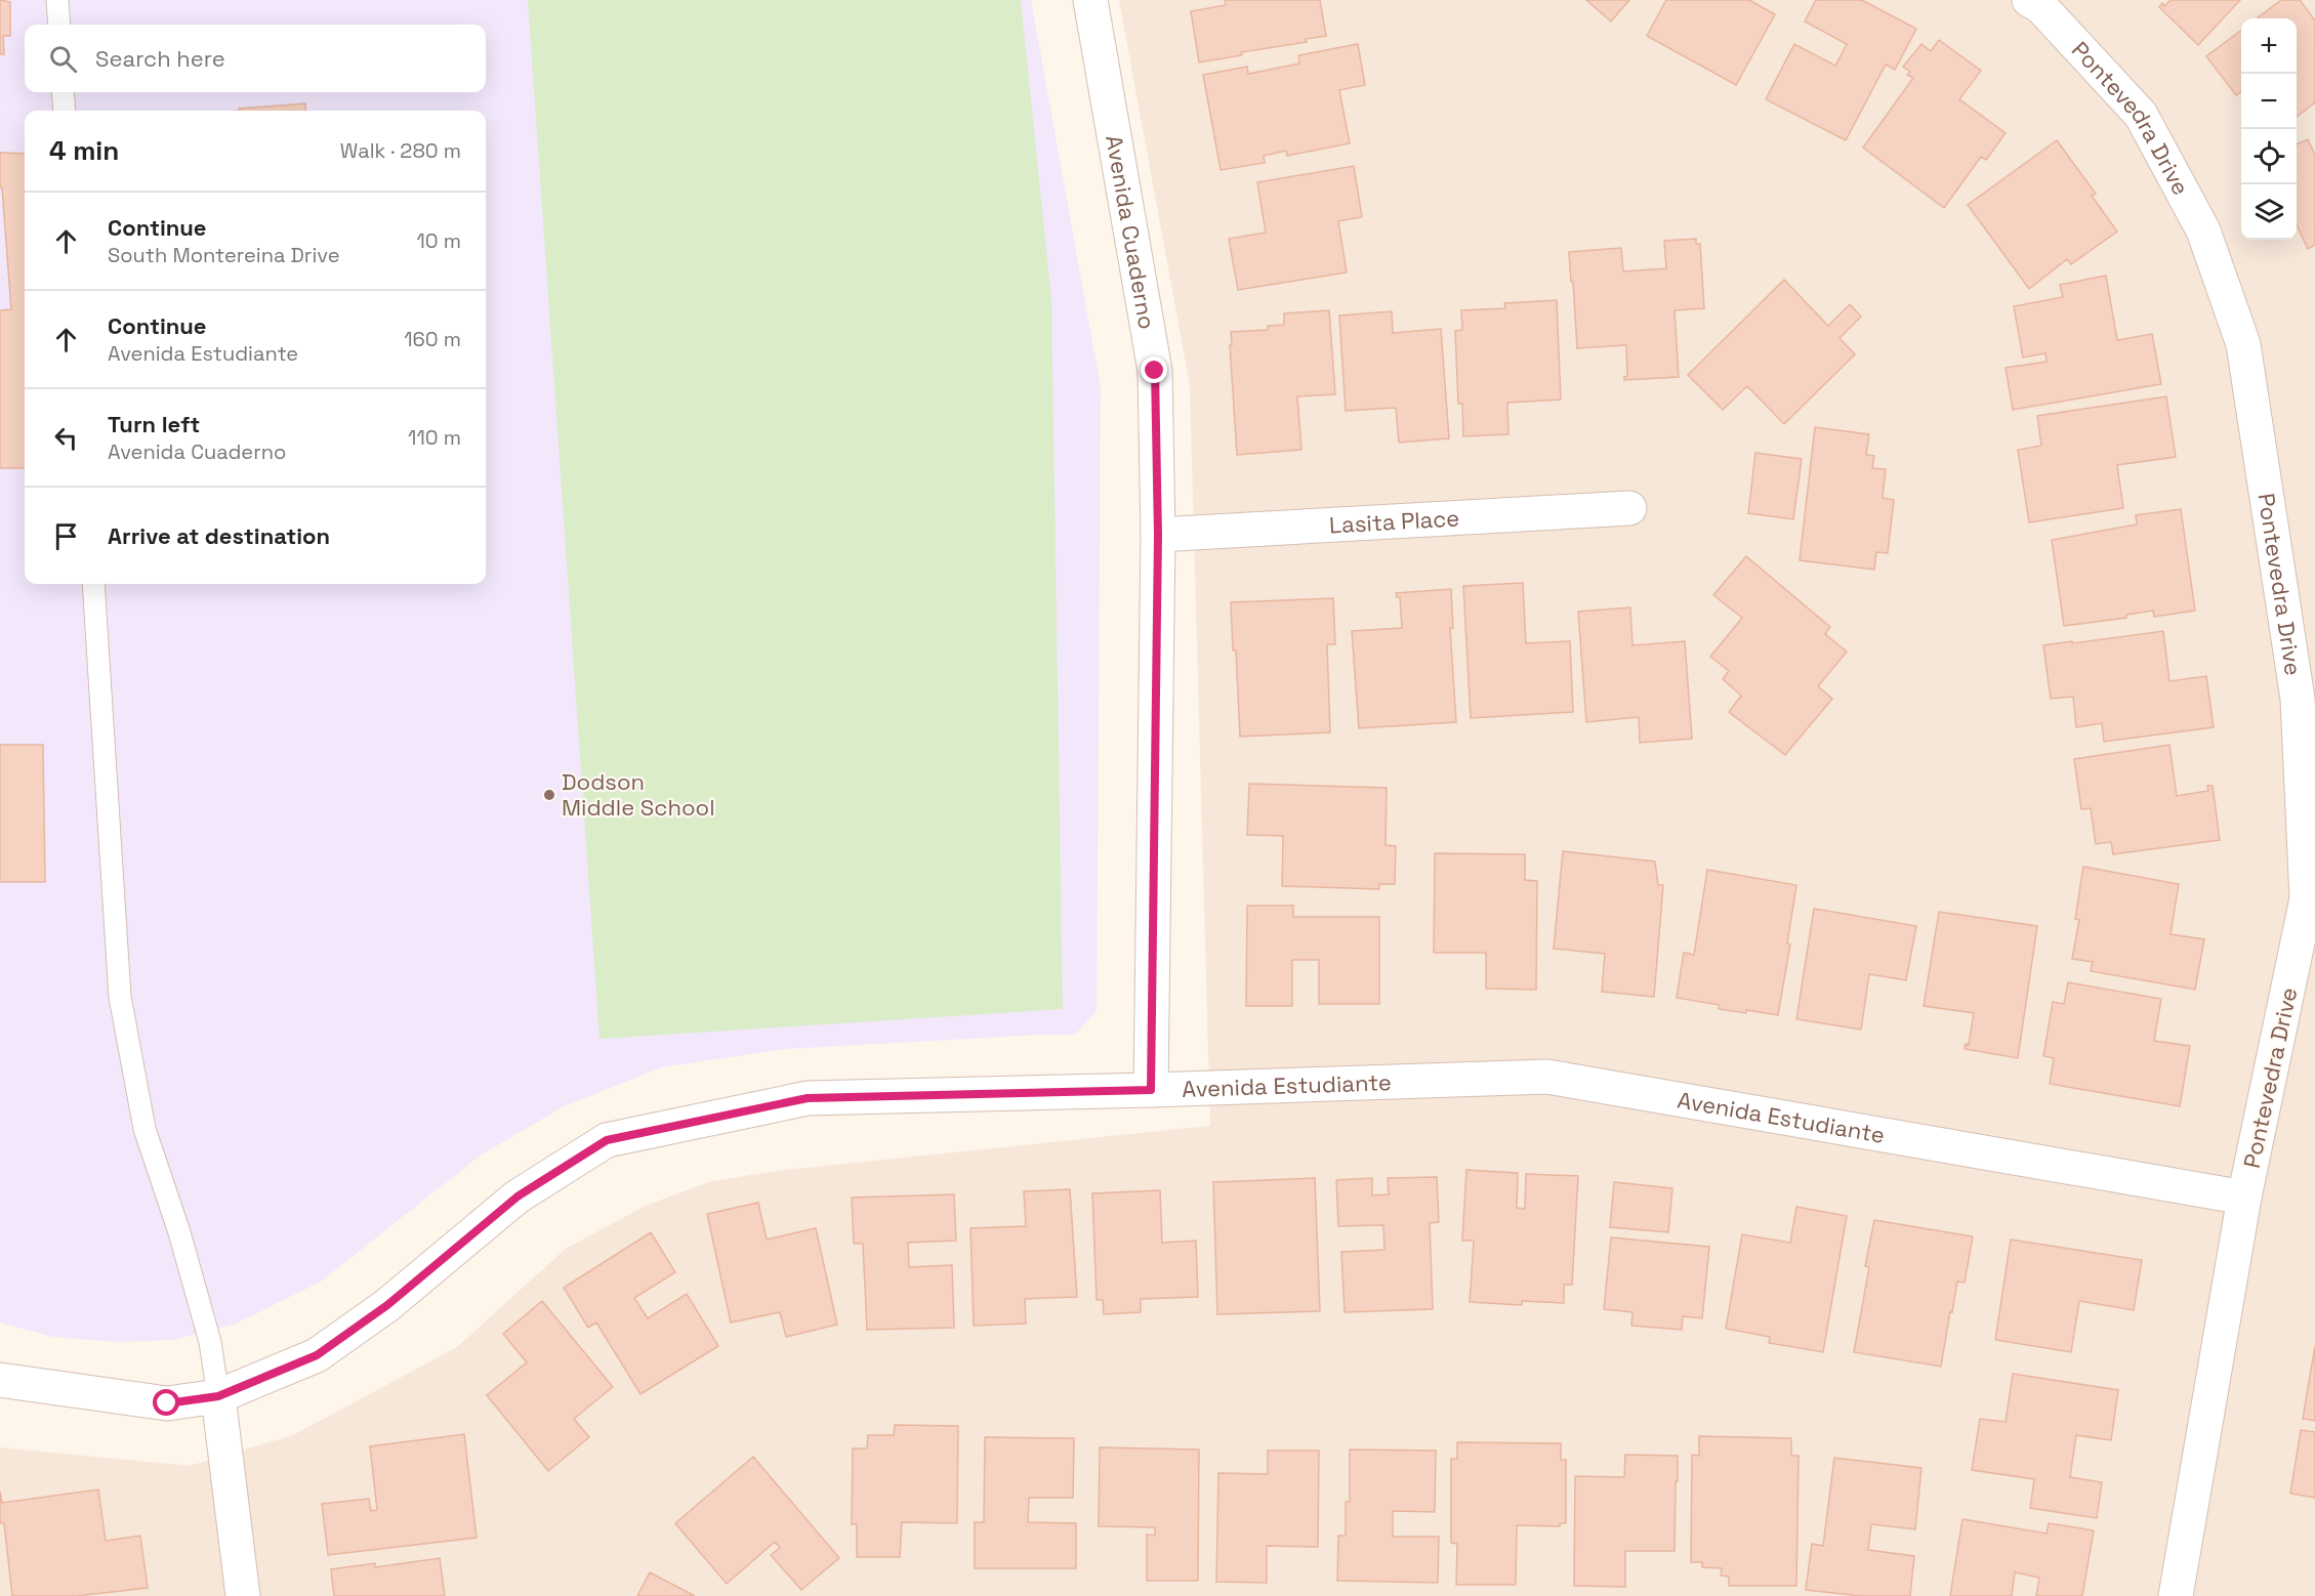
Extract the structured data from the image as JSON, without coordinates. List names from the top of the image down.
{
  "streets": {
    "street": [
      "Pontevedra Drive",
      "Avenida Cuaderno",
      "Lasita Place",
      "Avenida Estudiante"
    ]
  },
  "crossings": [
    ["Pontevedra Drive", "Avenida Estudiante"],
    ["Avenida Cuaderno", "Lasita Place"],
    ["Avenida Cuaderno", "Avenida Estudiante"]
  ],
  "places": ["Dodson Middle School"],
  "page": {
    "map_buttons": ["+", "−"],
    "search": "Search here",
    "heading": ["4 min", "Walk · 280 m"],
    "list": [
      ["Continue", "South Montereina Drive", "10 m"],
      ["Continue", "Avenida Estudiante", "160 m"],
      ["Turn left", "Avenida Cuaderno", "110 m"],
      "Arrive at destination"
    ]
  }
}
